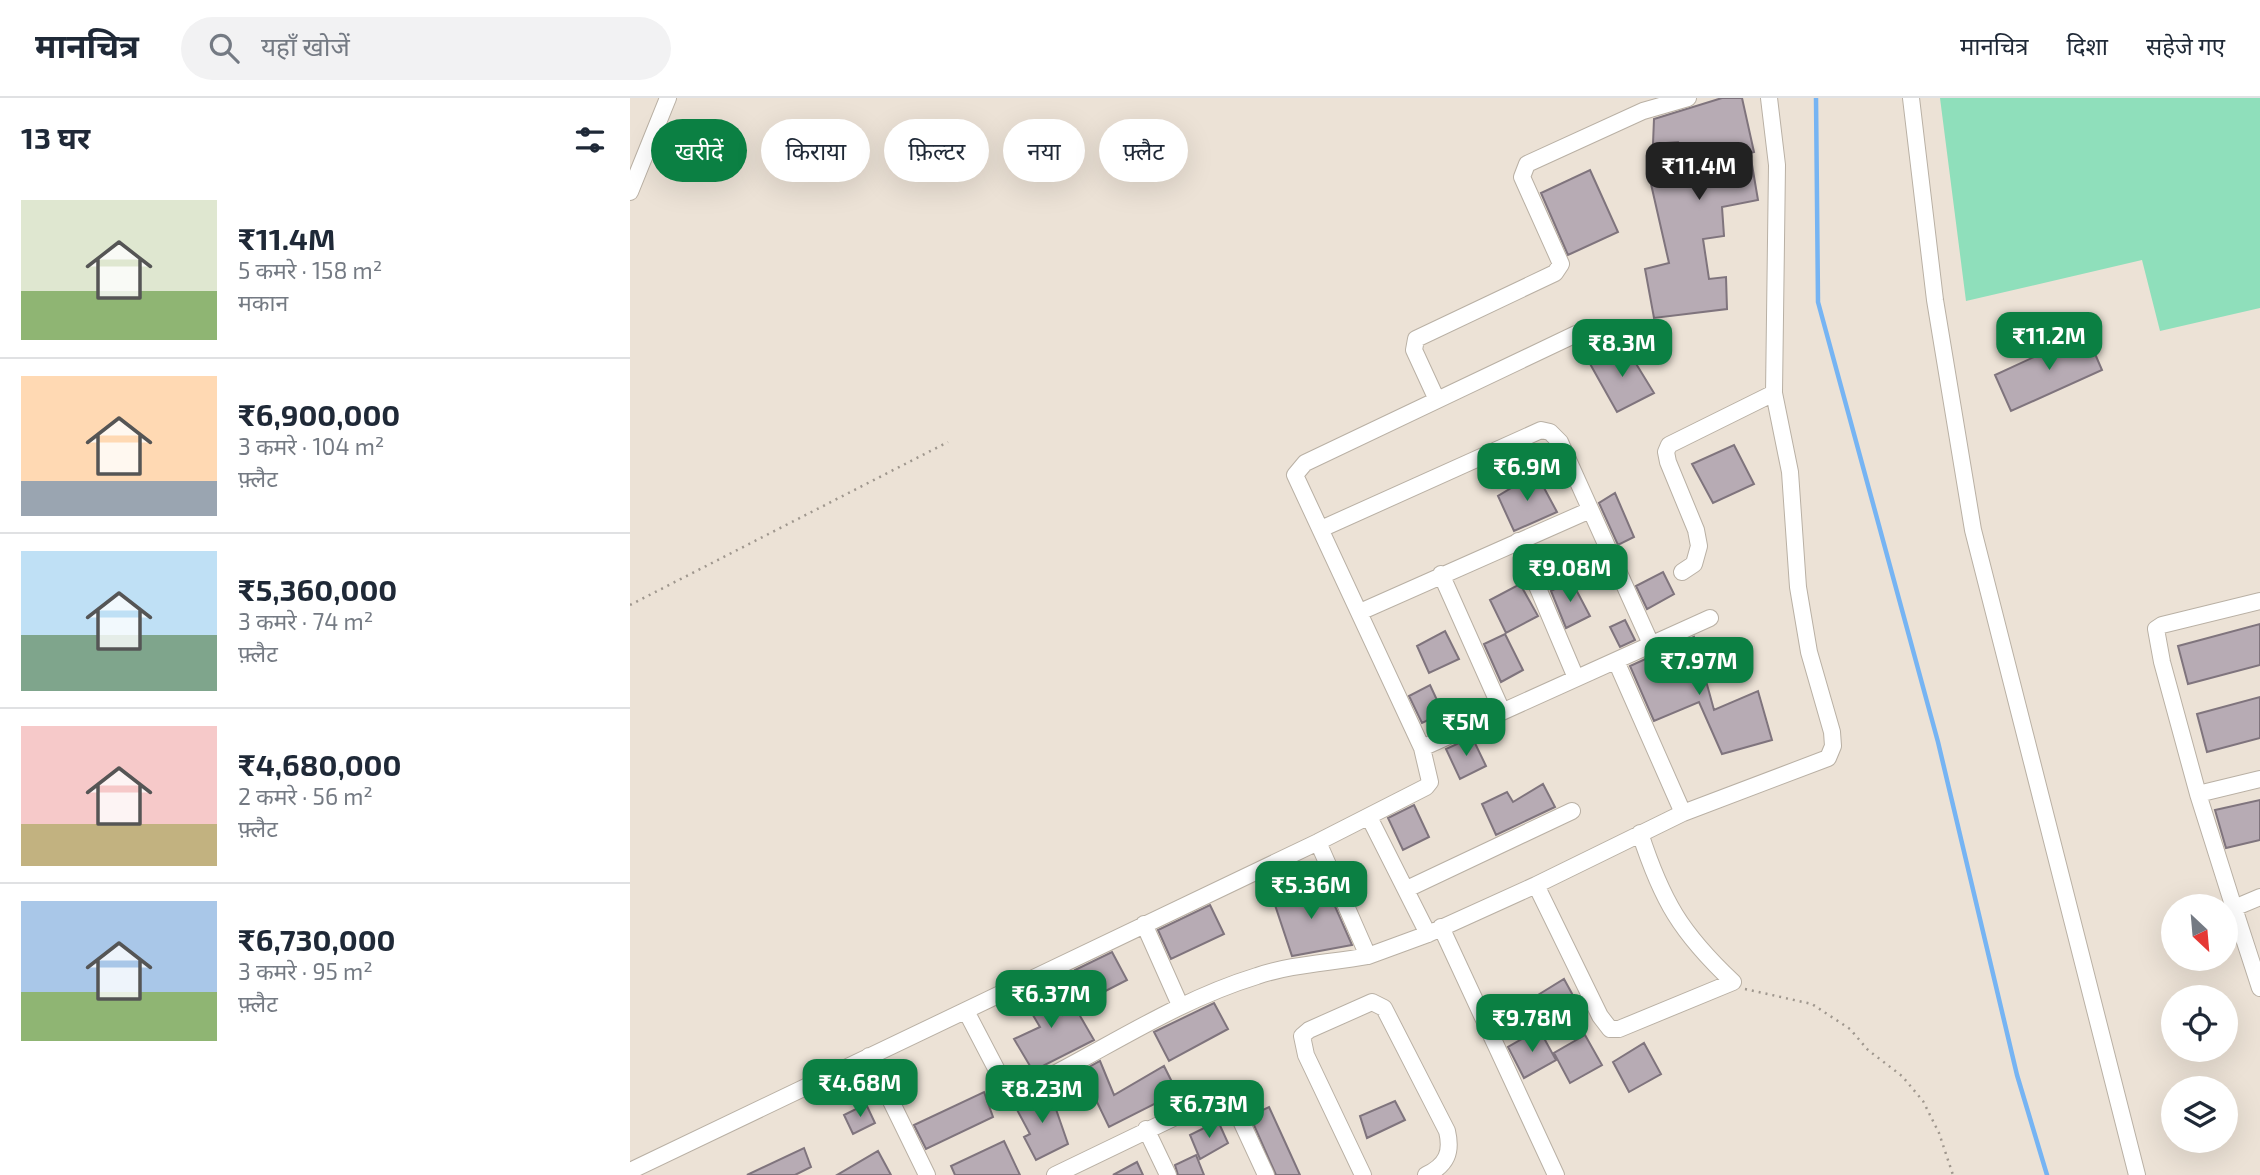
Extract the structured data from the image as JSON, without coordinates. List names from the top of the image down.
{
  "north": "bottom right",
  "page": {
    "header": "मानचित्र",
    "search": "यहाँ खोजें",
    "nav": ["मानचित्र", "दिशा", "सहेजे गए"],
    "heading": "13 घर",
    "chip": [
      "खरीदें",
      "किराया",
      "फ़िल्टर",
      "नया",
      "फ़्लैट"
    ],
    "price": [
      "₹11.4M",
      "₹11.2M",
      "₹8.3M",
      "₹6.9M",
      "₹9.08M",
      "₹7.97M",
      "₹5M",
      "₹5.36M",
      "₹6.37M",
      "₹9.78M",
      "₹4.68M",
      "₹8.23M",
      "₹6.73M"
    ],
    "list": [
      {
        "name": "₹11.4M",
        "note": "5 कमरे · 158 m² · मकान"
      },
      {
        "name": "₹6,900,000",
        "note": "3 कमरे · 104 m² · फ़्लैट"
      },
      {
        "name": "₹5,360,000",
        "note": "3 कमरे · 74 m² · फ़्लैट"
      },
      {
        "name": "₹4,680,000",
        "note": "2 कमरे · 56 m² · फ़्लैट"
      },
      {
        "name": "₹6,730,000",
        "note": "3 कमरे · 95 m² · फ़्लैट"
      }
    ]
  }
}
